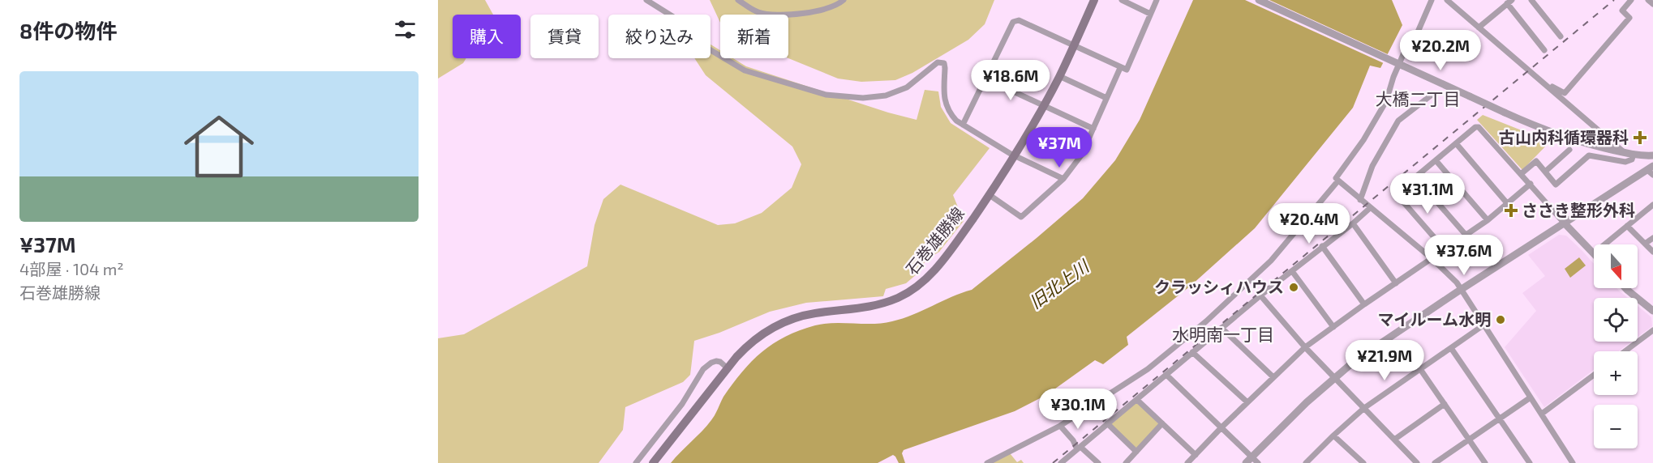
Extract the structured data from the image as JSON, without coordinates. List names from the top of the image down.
{
  "streets": {
    "main road": ["石巻雄勝線"]
  },
  "districts": ["大橋二丁目", "水明南一丁目"],
  "water": ["旧北上川"],
  "places": {
    "health": ["古山内科循環器科", "ささき整形外科"],
    "other": ["クラッシィハウス", "マイルーム水明"]
  },
  "north": "bottom",
  "page": {
    "heading": "8件の物件",
    "chip": [
      "購入",
      "賃貸",
      "絞り込み",
      "新着"
    ],
    "price": [
      "¥20.2M",
      "¥18.6M",
      "¥37M",
      "¥31.1M",
      "¥20.4M",
      "¥37.6M",
      "¥21.9M",
      "¥30.1M"
    ],
    "list": [
      {
        "name": "¥37M",
        "note": "4部屋 · 104 m² · 石巻雄勝線"
      }
    ],
    "map_buttons": ["+", "−"]
  }
}
